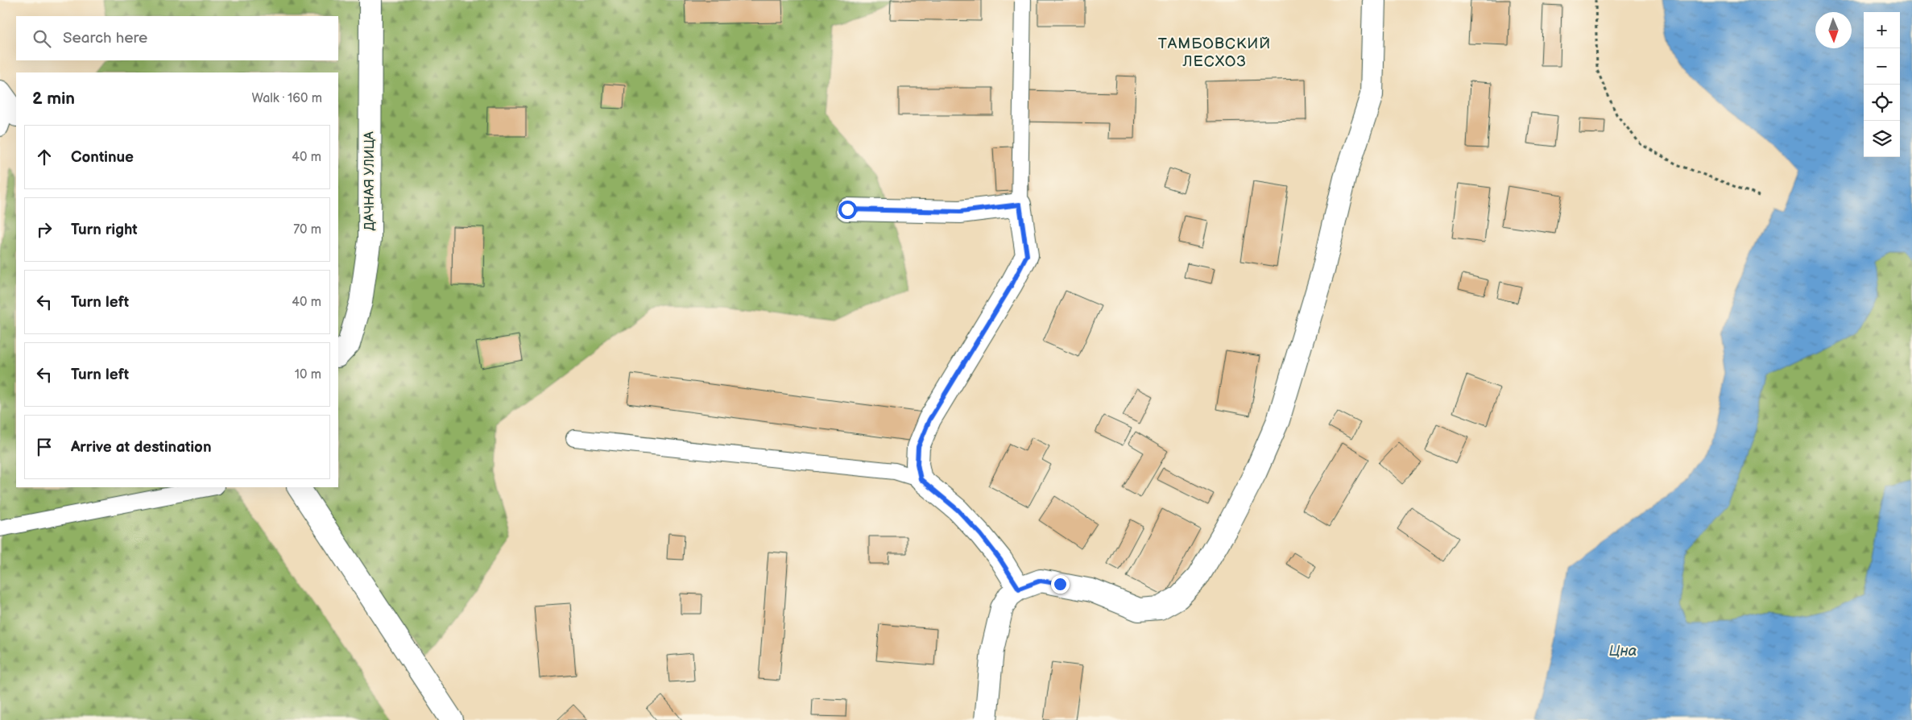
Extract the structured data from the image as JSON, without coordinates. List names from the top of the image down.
{
  "streets": {
    "street": ["ДАЧНАЯ УЛИЦА"]
  },
  "districts": ["ТАМБОВСКИЙ ЛЕСХОЗ"],
  "water": ["Цна"],
  "north": "bottom",
  "page": {
    "map_buttons": ["+", "−"],
    "search": "Search here",
    "heading": ["2 min", "Walk · 160 m"],
    "list": [
      ["Continue", "40 m"],
      ["Turn right", "70 m"],
      ["Turn left", "40 m"],
      ["Turn left", "10 m"],
      "Arrive at destination"
    ]
  }
}
